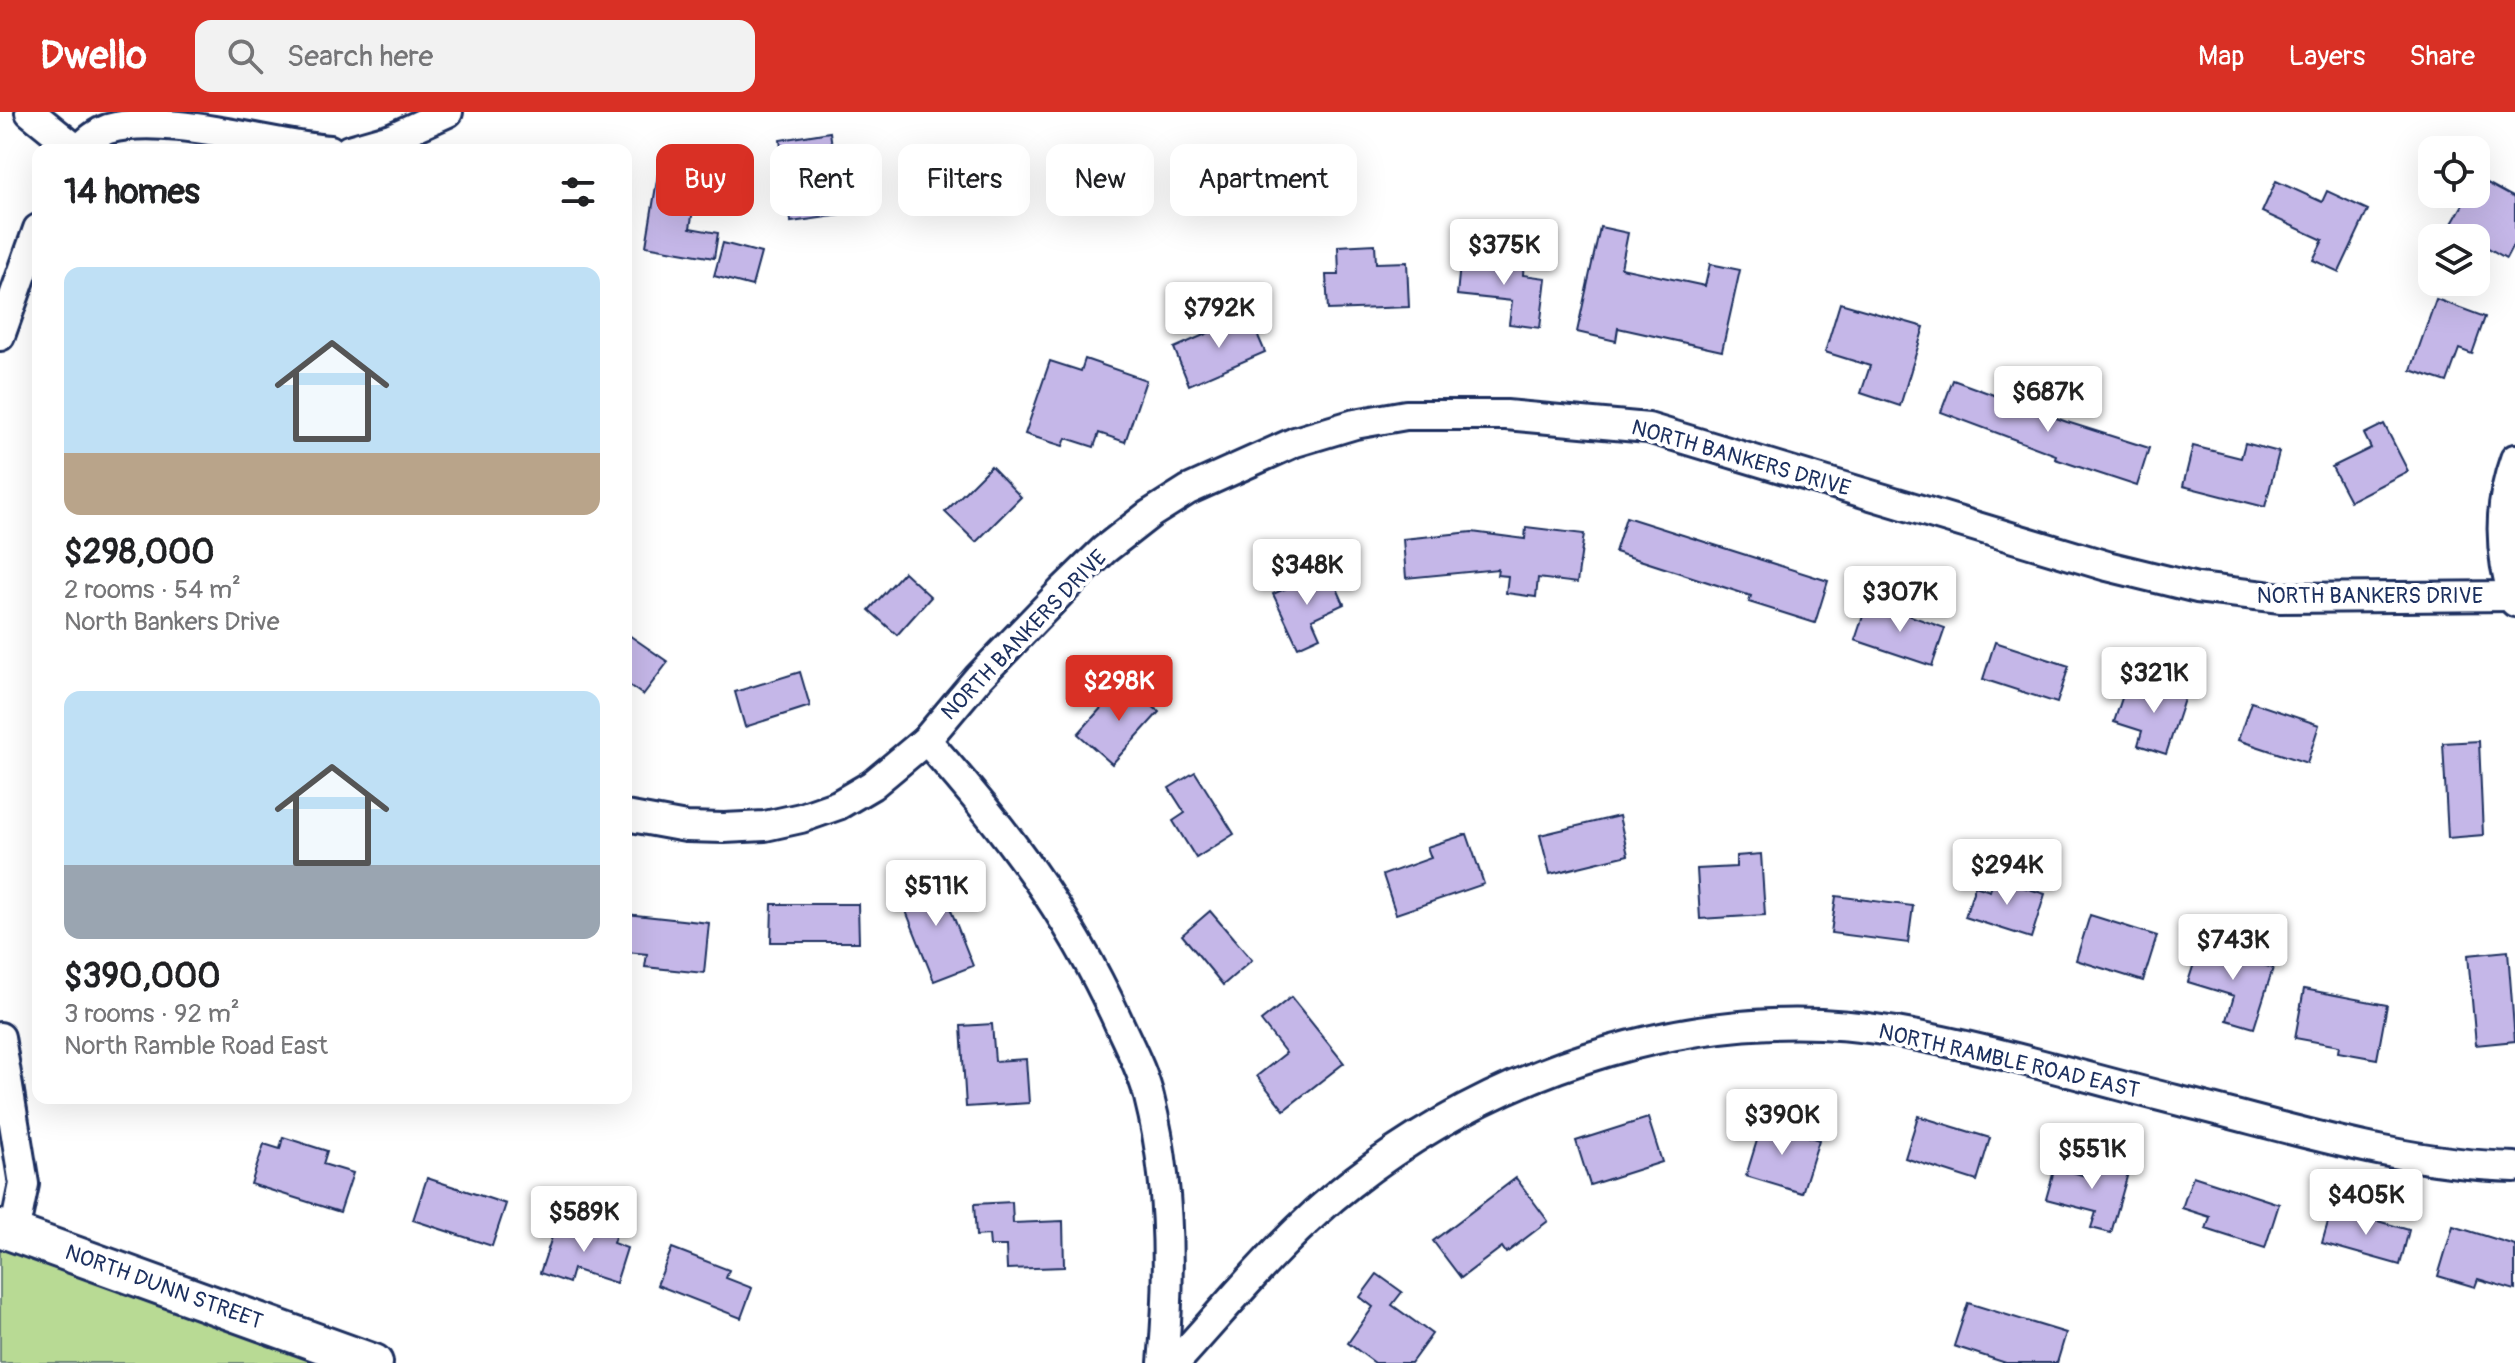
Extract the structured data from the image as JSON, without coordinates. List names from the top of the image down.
{
  "streets": {
    "street": ["NORTH BANKERS DRIVE", "NORTH RAMBLE ROAD EAST", "NORTH DUNN STREET"]
  },
  "page": {
    "header": "Dwello",
    "search": "Search here",
    "nav": ["Map", "Layers", "Share"],
    "chip": [
      "Buy",
      "Rent",
      "Filters",
      "New",
      "Apartment"
    ],
    "heading": "14 homes",
    "price": [
      "$375K",
      "$792K",
      "$687K",
      "$348K",
      "$307K",
      "$321K",
      "$298K",
      "$294K",
      "$511K",
      "$743K",
      "$390K",
      "$551K",
      "$405K",
      "$589K"
    ],
    "list": [
      {
        "name": "$298,000",
        "note": "2 rooms · 54 m² · North Bankers Drive"
      },
      {
        "name": "$390,000",
        "note": "3 rooms · 92 m² · North Ramble Road East"
      }
    ]
  }
}
